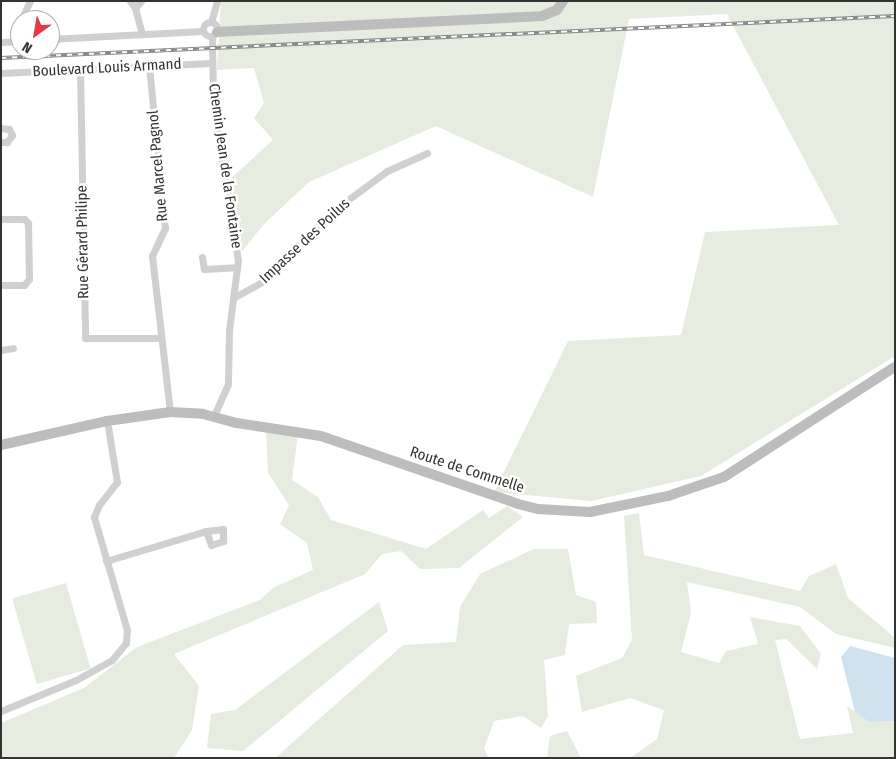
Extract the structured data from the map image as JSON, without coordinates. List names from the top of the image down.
{
  "streets": {
    "street": [
      "Boulevard Louis Armand",
      "Rue Marcel Pagnol",
      "Chemin Jean de la Fontaine",
      "Impasse des Poilus",
      "Rue Gérard Philipe",
      "Route de Commelle"
    ]
  },
  "crossings": [
    ["Boulevard Louis Armand", "Rue Marcel Pagnol"],
    ["Boulevard Louis Armand", "Chemin Jean de la Fontaine"],
    ["Boulevard Louis Armand", "Rue Gérard Philipe"],
    ["Rue Marcel Pagnol", "Rue Gérard Philipe"],
    ["Rue Marcel Pagnol", "Route de Commelle"],
    ["Chemin Jean de la Fontaine", "Impasse des Poilus"],
    ["Chemin Jean de la Fontaine", "Route de Commelle"]
  ],
  "north": "bottom left"
}
